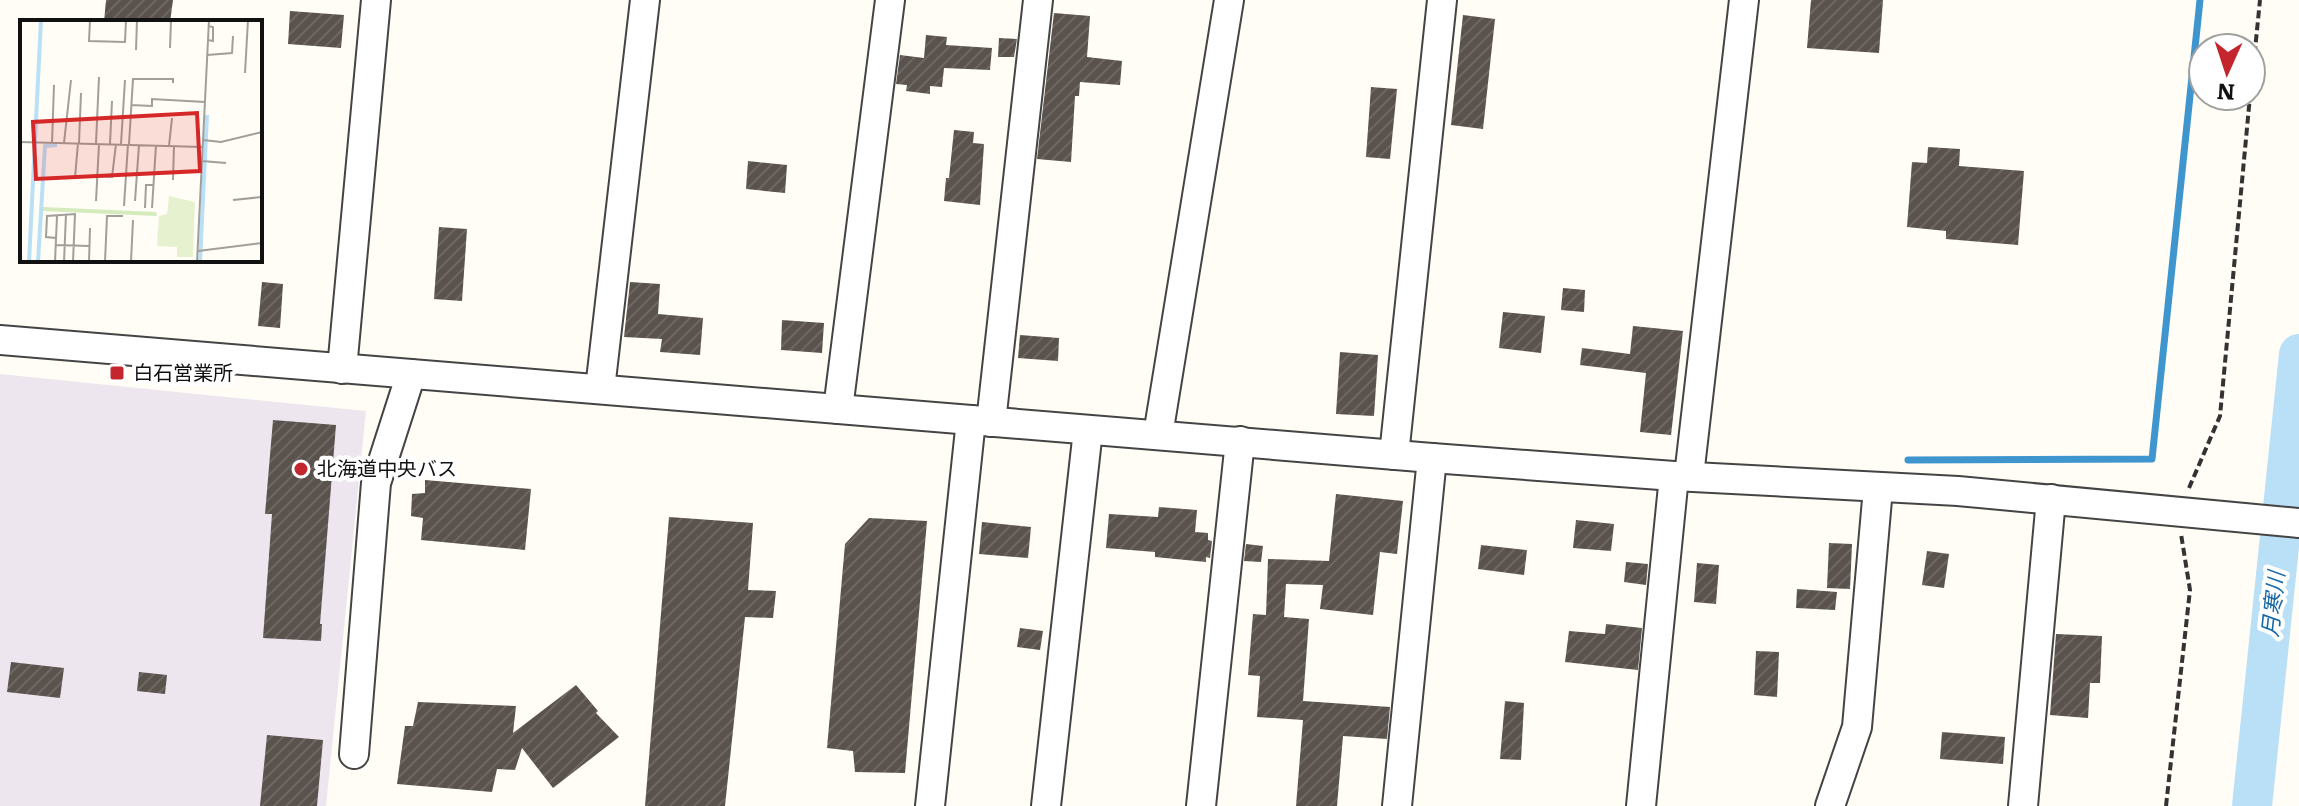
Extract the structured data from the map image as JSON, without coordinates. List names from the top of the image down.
{
  "water": ["月寒川"],
  "places": {
    "transit": ["白石営業所"],
    "other": ["北海道中央バス"]
  },
  "north": "bottom"
}
